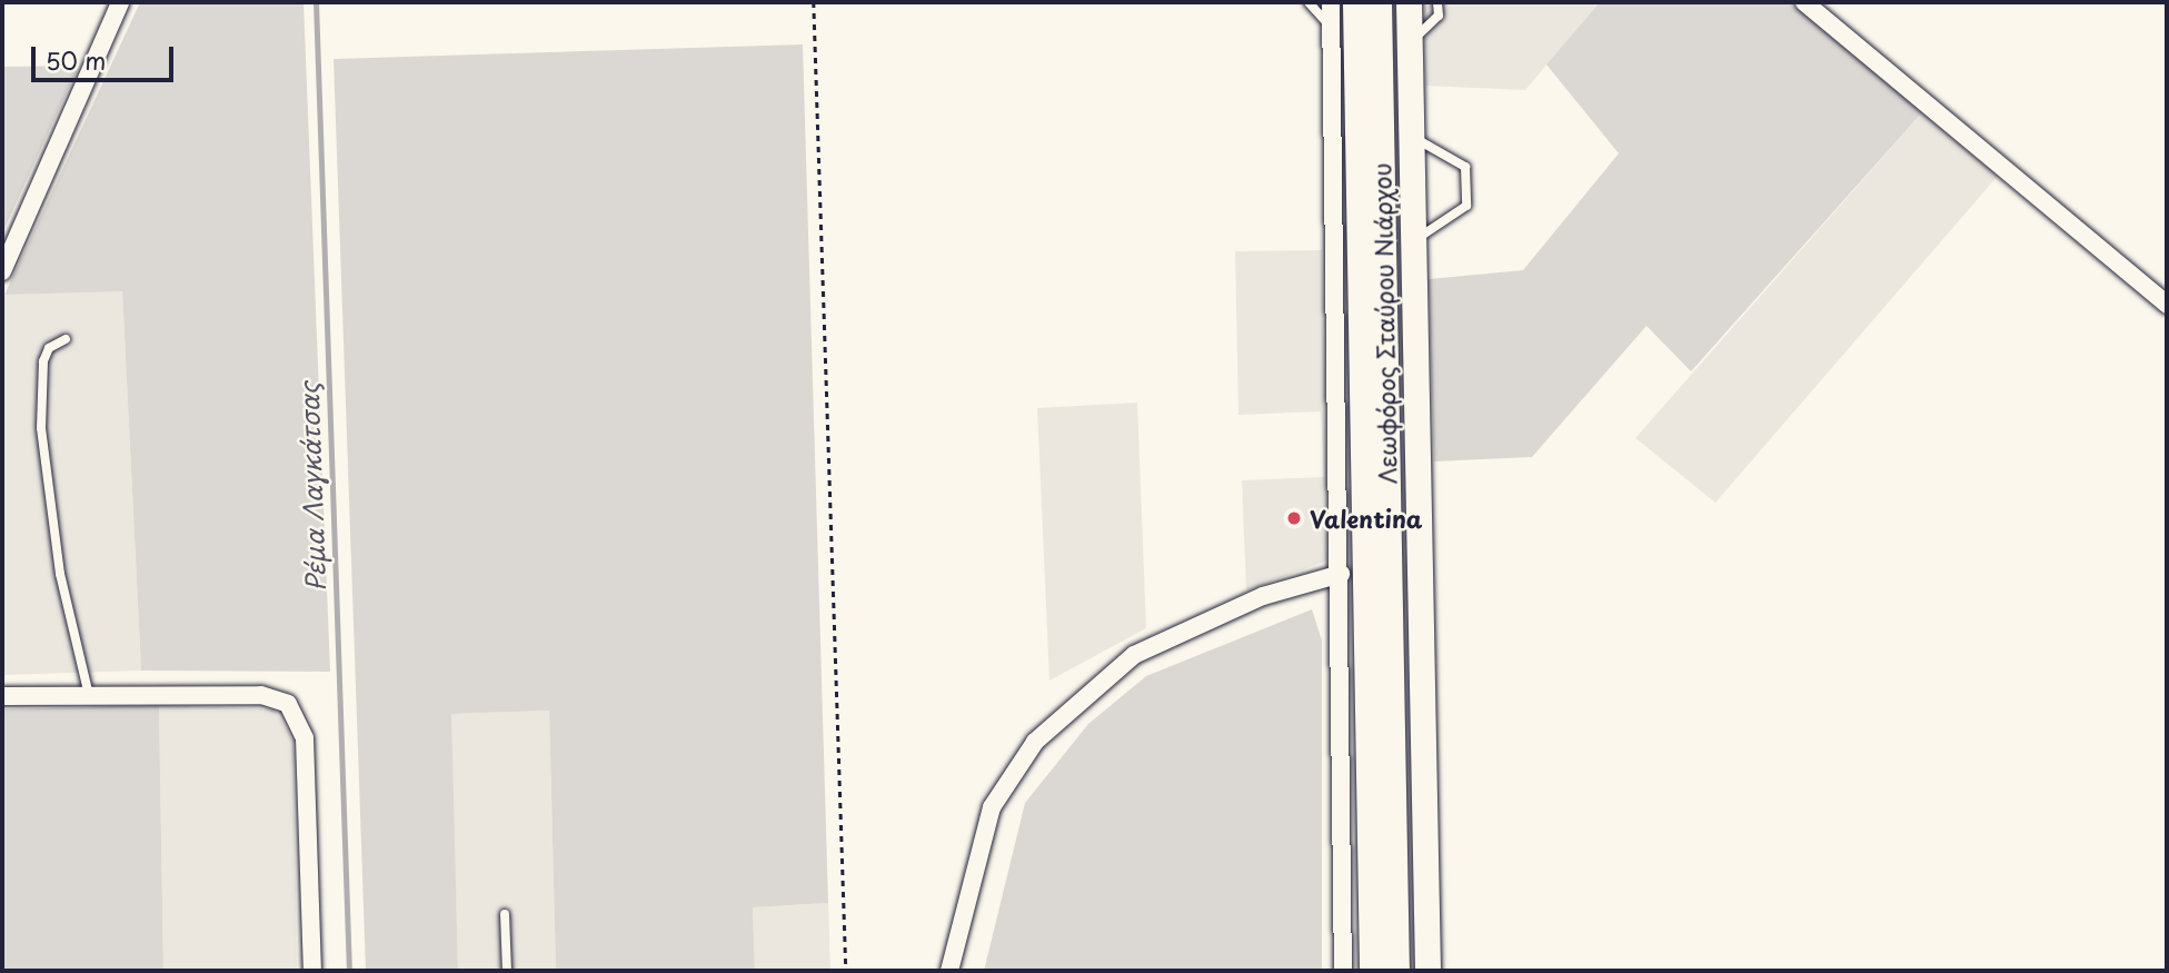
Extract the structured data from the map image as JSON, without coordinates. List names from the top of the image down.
{
  "streets": {
    "main road": ["Λεωφόρος Σταύρου Νιάρχου"]
  },
  "water": ["Ρέμα Λαγκάτσας"],
  "places": ["Valentina"],
  "scale_bar": "50 m"
}
